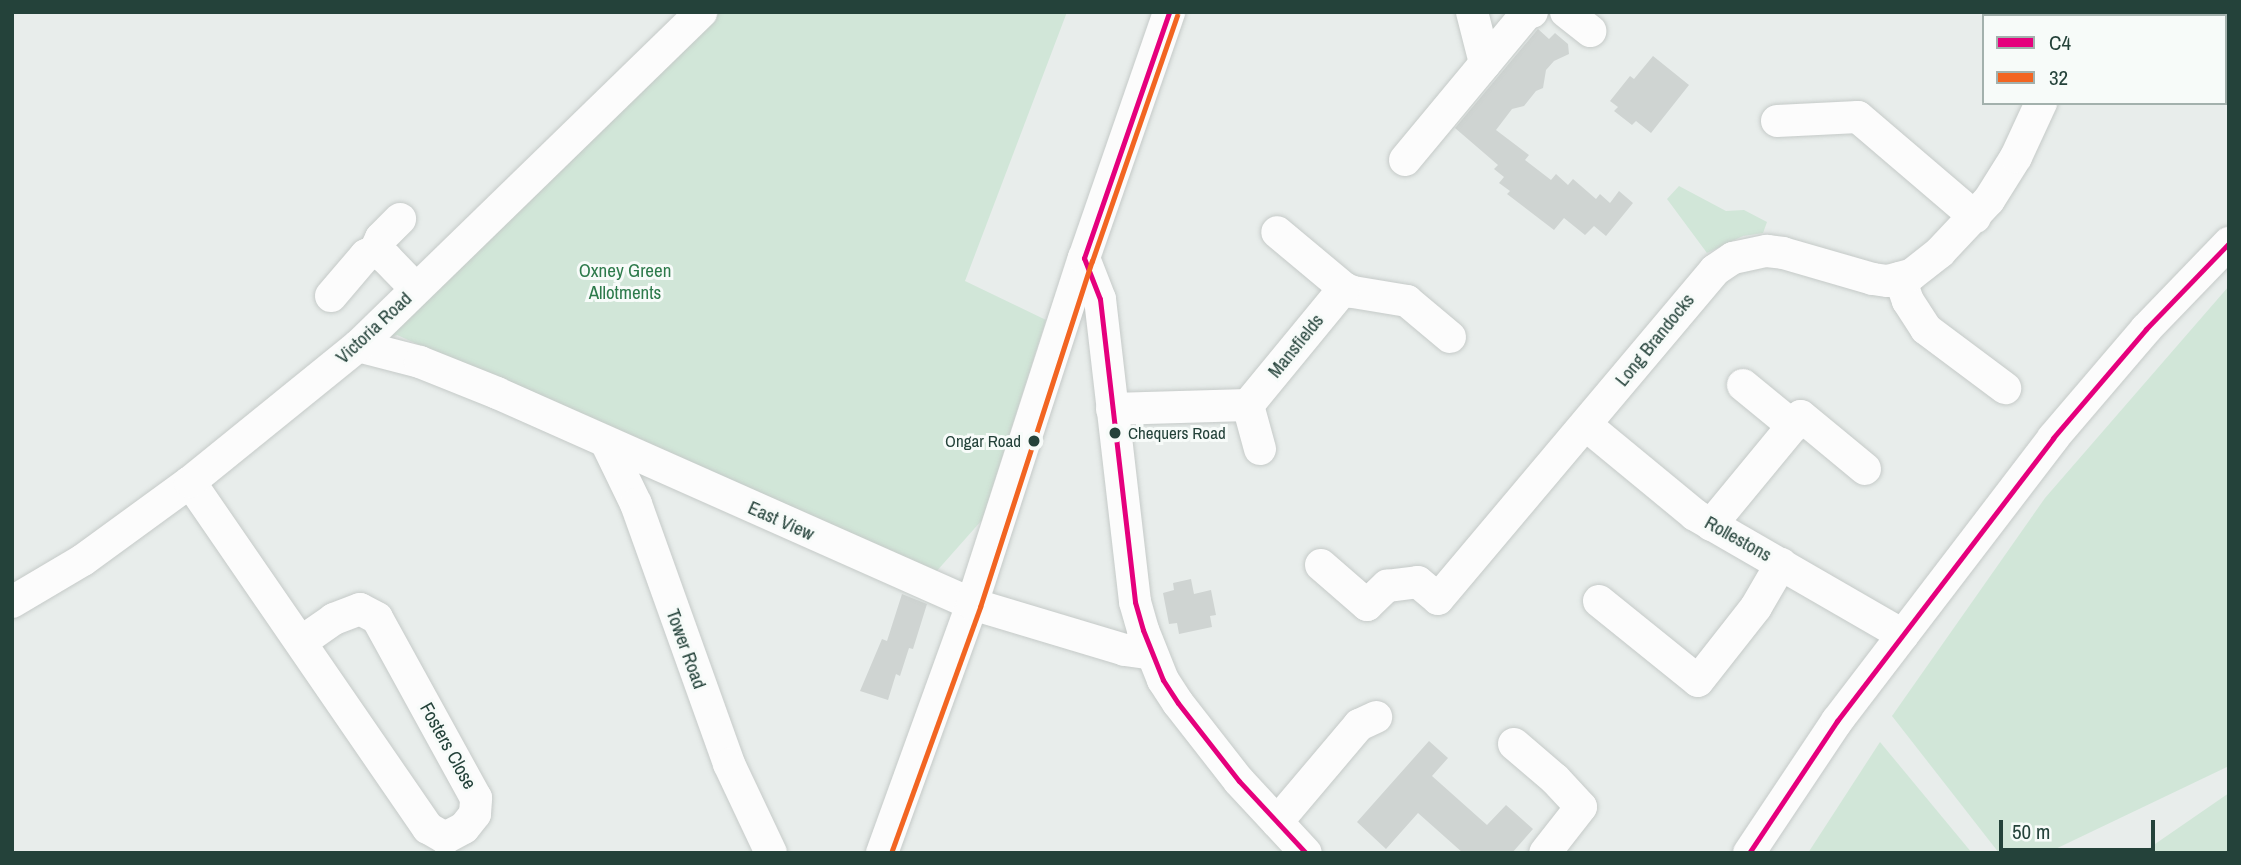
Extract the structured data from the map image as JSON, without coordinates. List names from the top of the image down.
{
  "streets": {
    "street": [
      "Victoria Road",
      "Long Brandocks",
      "Mansfields",
      "East View",
      "Rollestons",
      "Tower Road",
      "Fosters Close"
    ]
  },
  "crossings": [
    ["Victoria Road", "East View"],
    ["Victoria Road", "Fosters Close"],
    ["Long Brandocks", "Rollestons"],
    ["East View", "Tower Road"]
  ],
  "parks": ["Oxney Green Allotments"],
  "places": ["Chequers Road", "Ongar Road"],
  "lines": ["transit line C4", "transit line 32"],
  "legend": ["C4", "32"],
  "scale_bar": "50 m"
}
